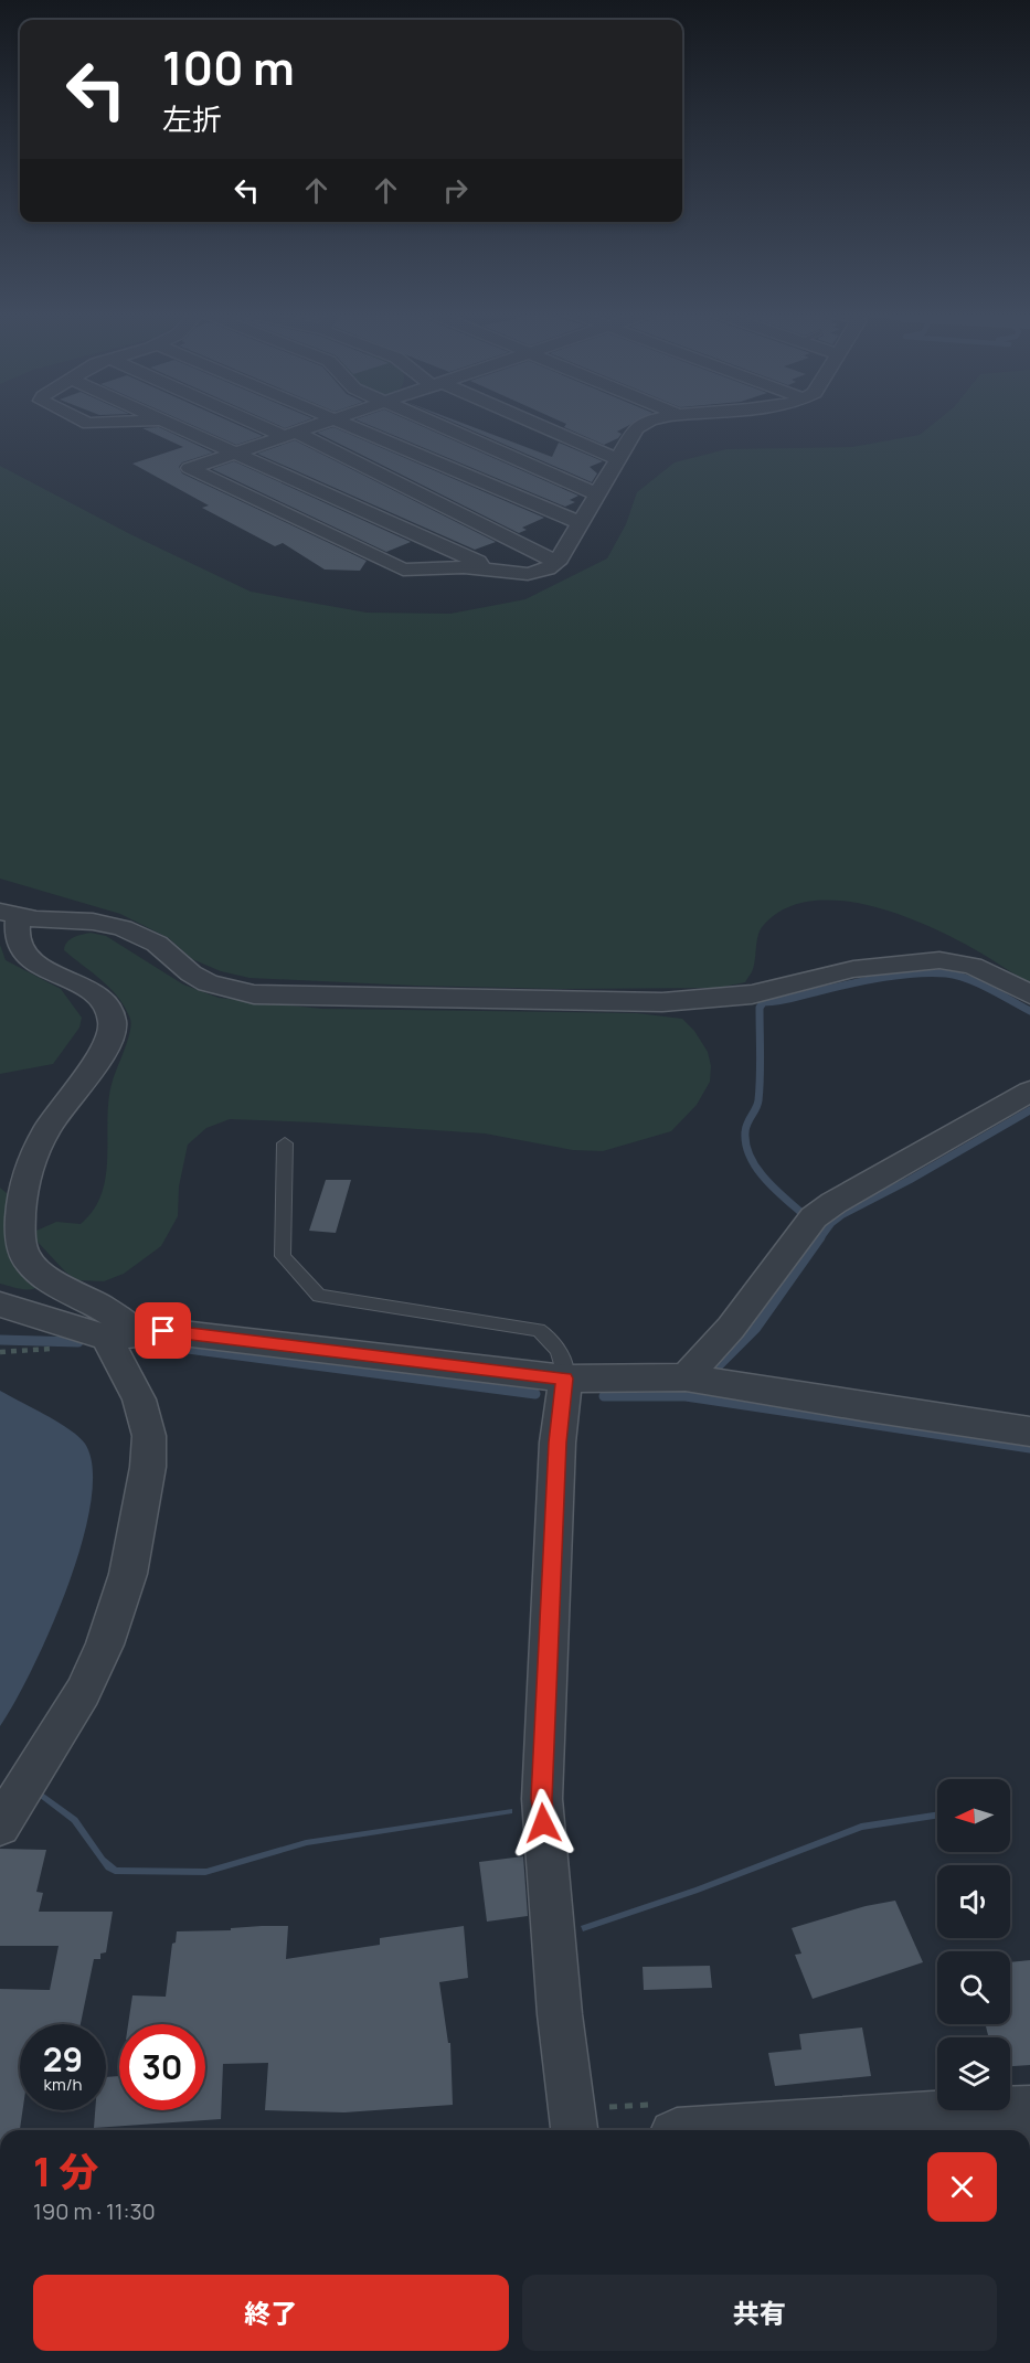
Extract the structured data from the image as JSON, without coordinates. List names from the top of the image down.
{
  "north": "left",
  "page": {
    "turn": ["100 m", "左折"],
    "speed": "29 km/h",
    "limit": "30",
    "heading": ["1 分", "190 m · 11:30"],
    "buttons": ["終了", "共有"]
  }
}
